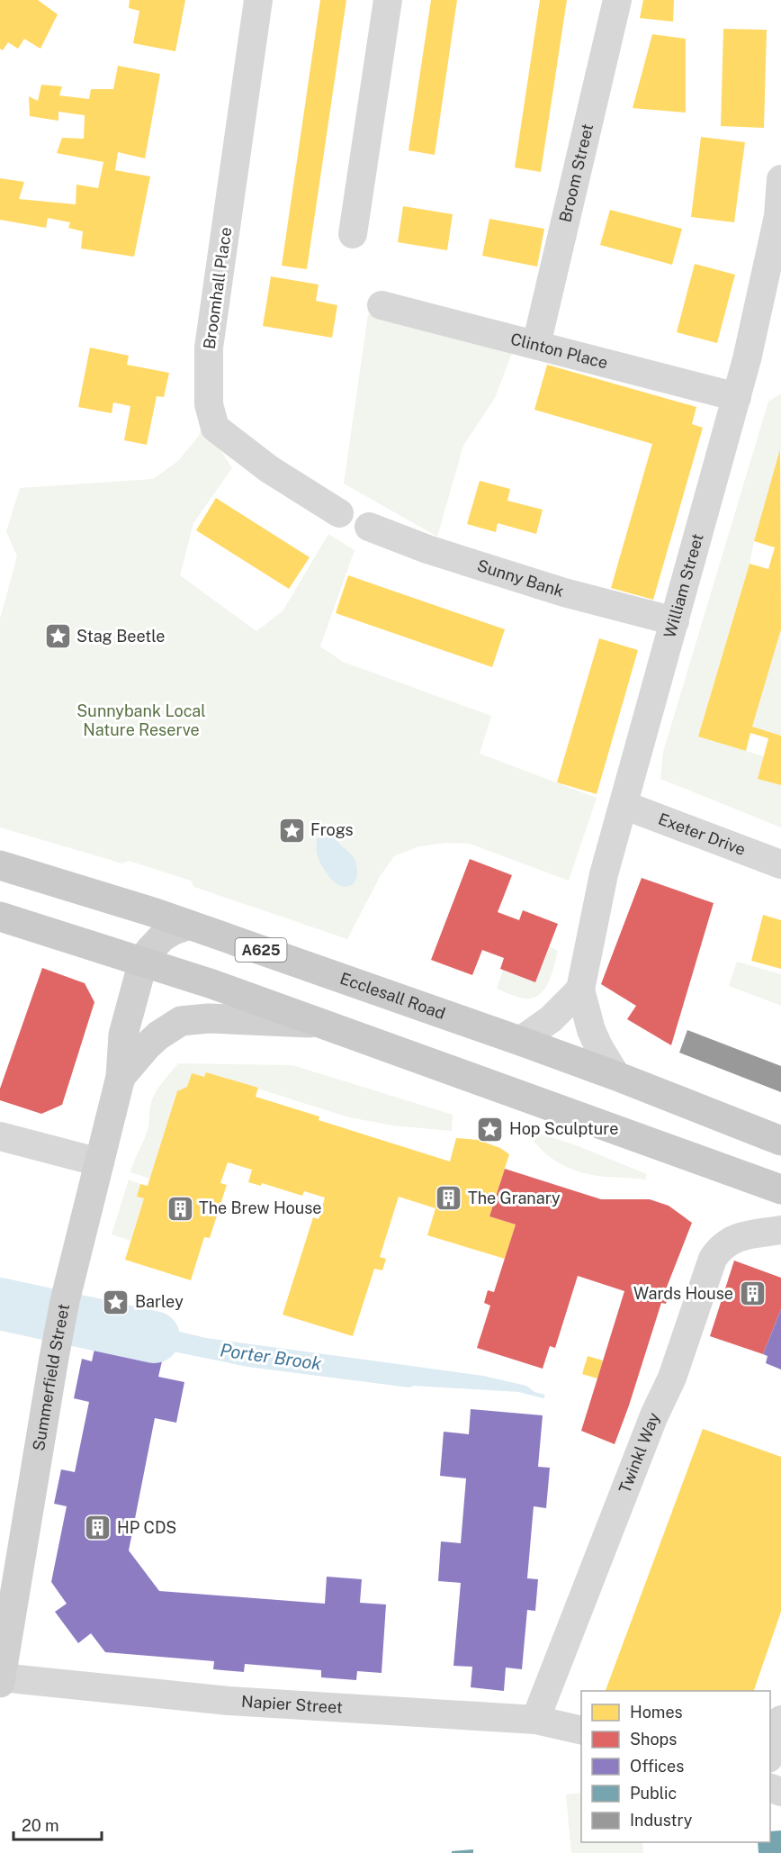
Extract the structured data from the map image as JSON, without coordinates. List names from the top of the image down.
{
  "streets": {
    "main road": ["A625", "Ecclesall Road"],
    "street": [
      "Broom Street",
      "Broomhall Place",
      "Clinton Place",
      "Sunny Bank",
      "William Street",
      "Exeter Drive",
      "Summerfield Street",
      "Twinkl Way",
      "Napier Street"
    ]
  },
  "crossings": [
    ["Broom Street", "Clinton Place"],
    ["Clinton Place", "William Street"],
    ["Sunny Bank", "William Street"],
    ["William Street", "Exeter Drive"],
    ["William Street", "Ecclesall Road"],
    ["Ecclesall Road", "Summerfield Street"],
    ["Summerfield Street", "Napier Street"],
    ["Twinkl Way", "Napier Street"]
  ],
  "water": ["Porter Brook"],
  "parks": ["Sunnybank Local Nature Reserve"],
  "places": {
    "place": [
      "Stag Beetle",
      "Frogs",
      "Hop Sculpture",
      "Barley"
    ],
    "building": [
      "The Granary",
      "The Brew House",
      "Wards House",
      "HP CDS"
    ]
  },
  "legend": [
    "Homes",
    "Shops",
    "Offices",
    "Public",
    "Industry"
  ],
  "scale_bar": "20 m"
}
